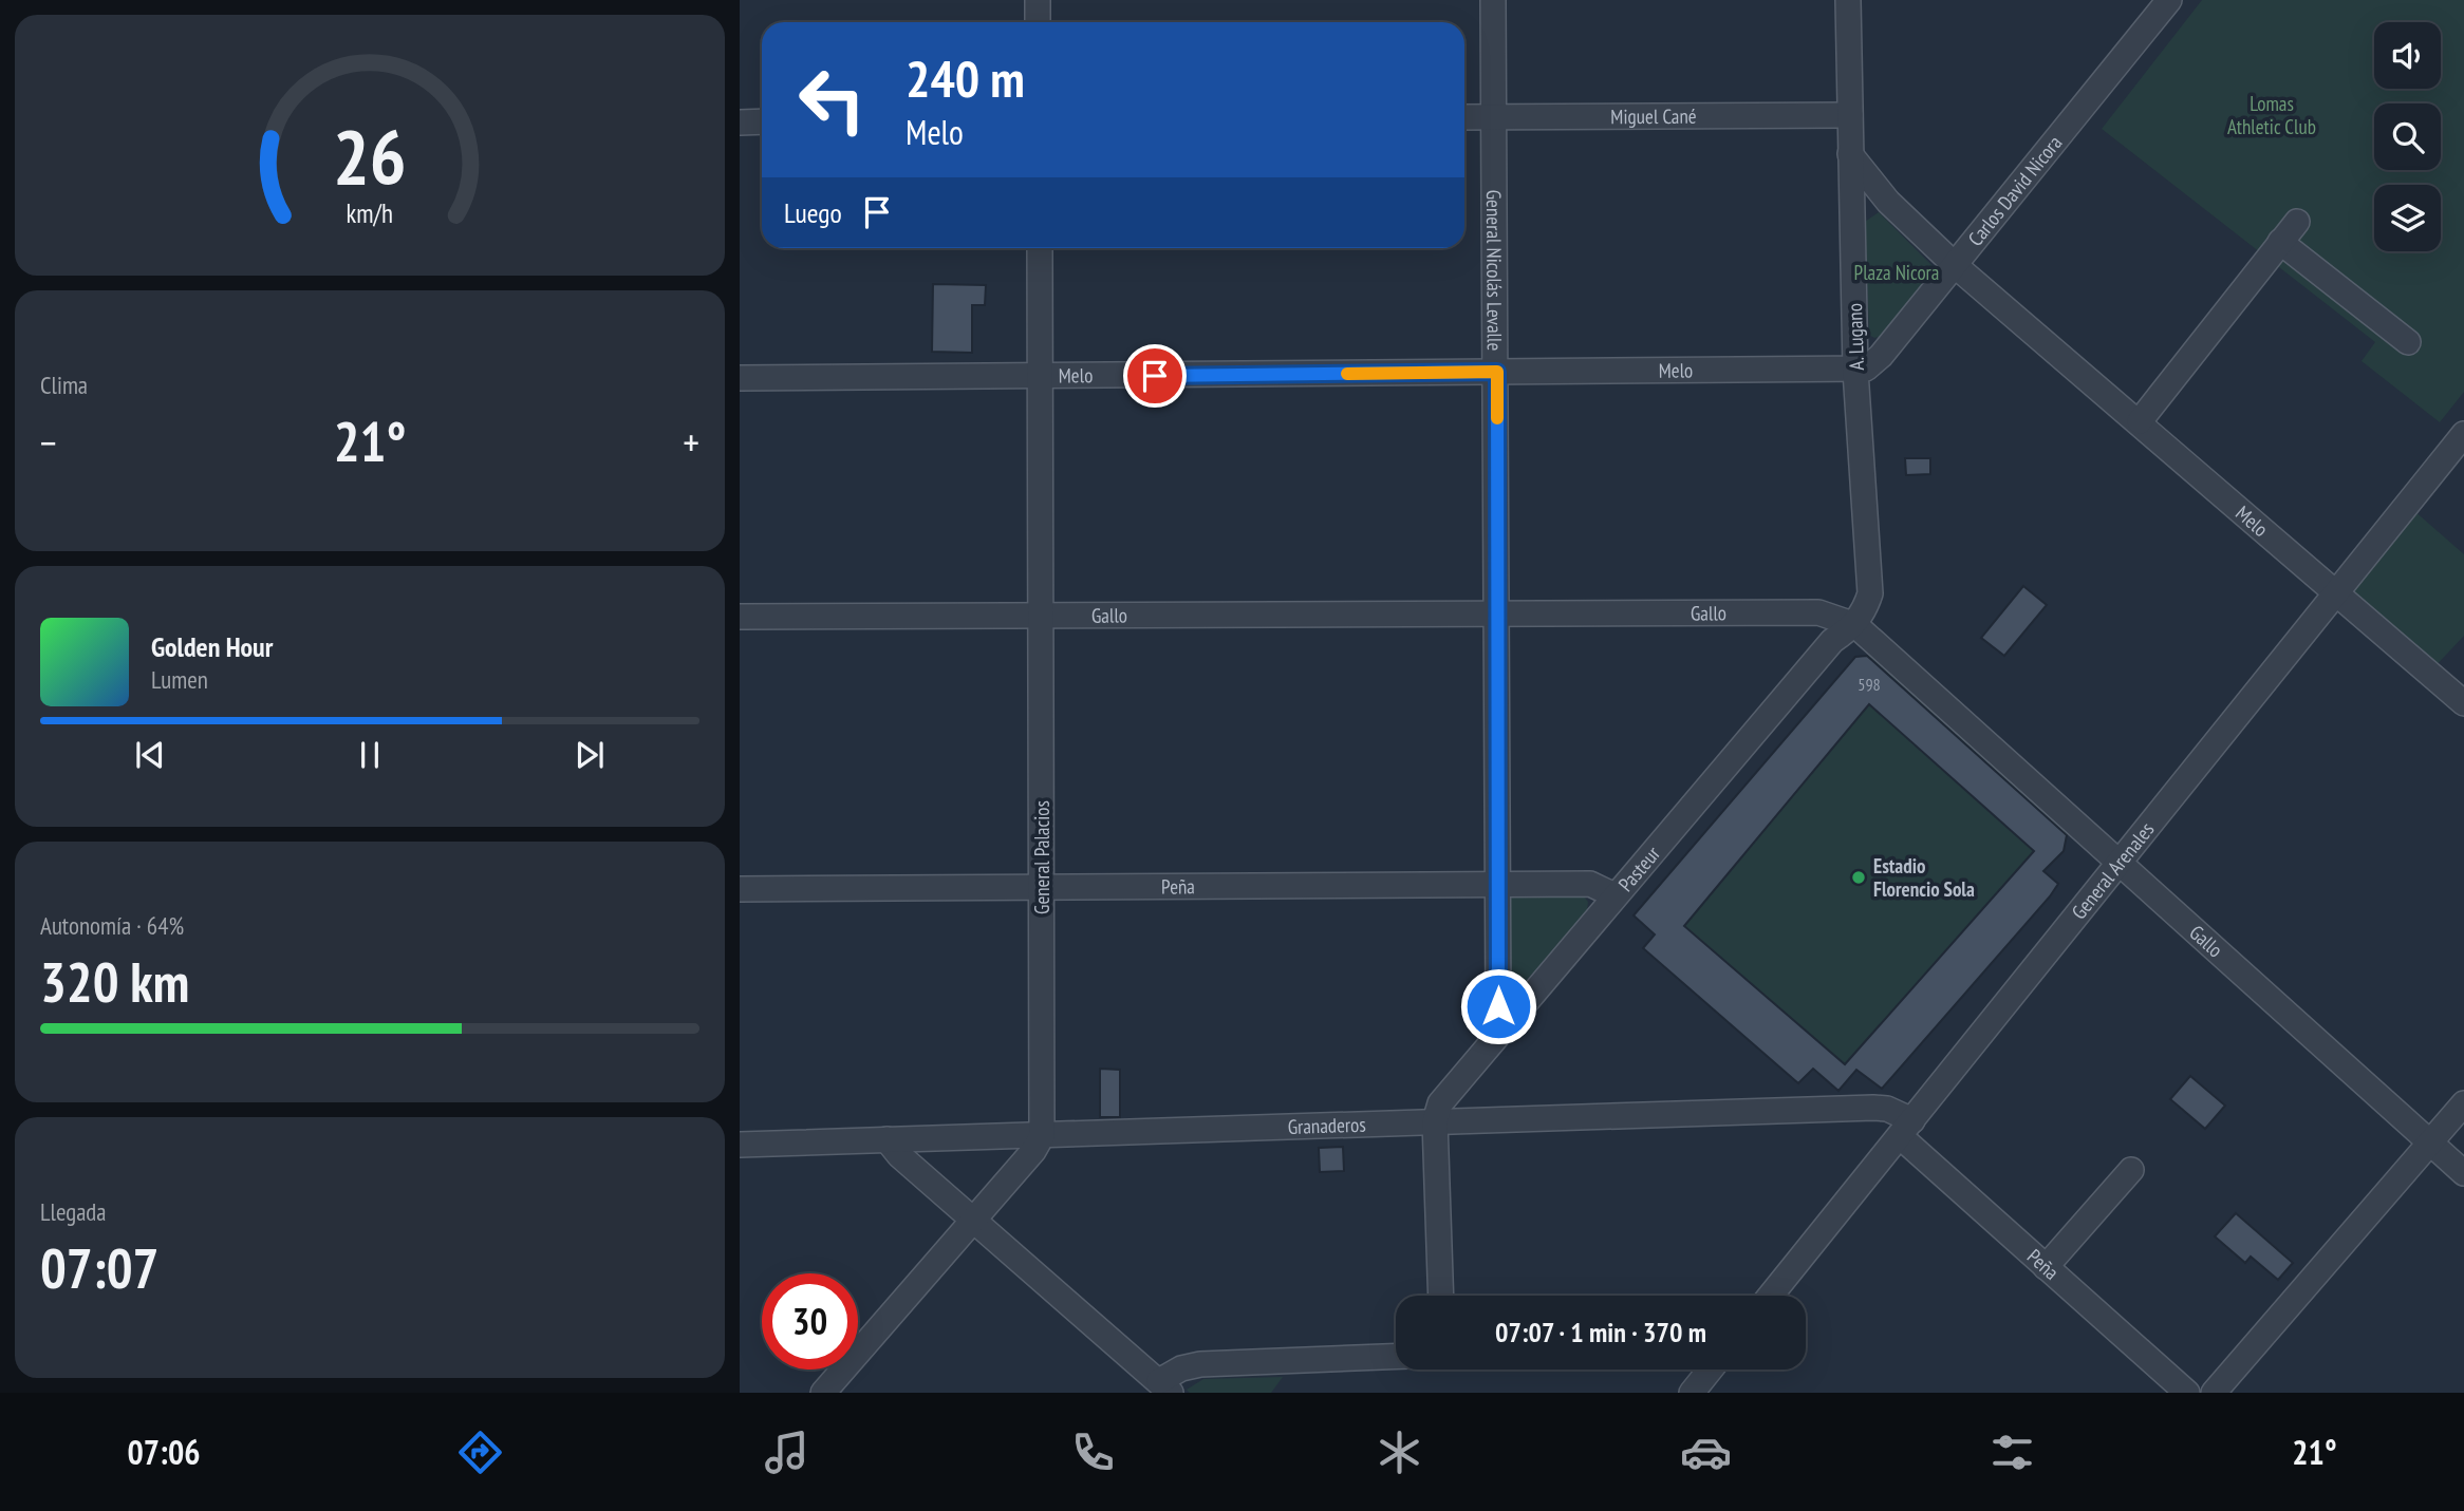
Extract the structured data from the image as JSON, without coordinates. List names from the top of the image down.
{
  "streets": {
    "street": [
      "Miguel Cané",
      "Carlos David Nicora",
      "General Nicolás Levalle",
      "A. Lugano",
      "Melo",
      "Gallo",
      "General Palacios",
      "Pasteur",
      "General Arenales",
      "Peña",
      "Granaderos"
    ]
  },
  "crossings": [
    ["Miguel Cané", "General Nicolás Levalle"],
    ["Miguel Cané", "A. Lugano"],
    ["Carlos David Nicora", "A. Lugano"],
    ["Carlos David Nicora", "Melo"],
    ["General Nicolás Levalle", "Melo"],
    ["General Nicolás Levalle", "Gallo"],
    ["General Nicolás Levalle", "Pasteur"],
    ["General Nicolás Levalle", "Peña"],
    ["A. Lugano", "Melo"],
    ["A. Lugano", "Gallo"],
    ["A. Lugano", "Pasteur"],
    ["Melo", "General Palacios"],
    ["Melo", "General Arenales"],
    ["Gallo", "General Palacios"],
    ["Gallo", "Pasteur"],
    ["Gallo", "General Arenales"],
    ["General Palacios", "Peña"],
    ["General Palacios", "Granaderos"],
    ["Pasteur", "Peña"],
    ["Pasteur", "Granaderos"],
    ["General Arenales", "Peña"],
    ["General Arenales", "Granaderos"],
    ["Peña", "Granaderos"]
  ],
  "parks": ["Lomas Athletic Club", "Plaza Nicora"],
  "places": ["Estadio Florencio Sola"],
  "house_numbers": ["598"],
  "page": {
    "turn": ["240 m", "Melo"],
    "then": "Luego",
    "tile": [
      "Clima",
      ["Autonomía · 64%", "320 km"],
      ["Llegada", "07:07"]
    ],
    "heat": ["−", "21°", "+"],
    "song": ["Golden Hour", "Lumen"],
    "limit": "30",
    "trip": "07:07 · 1 min · 370 m",
    "tabs": ["07:06", "21°"],
    "gauge": ["26", "km/h"]
  }
}
